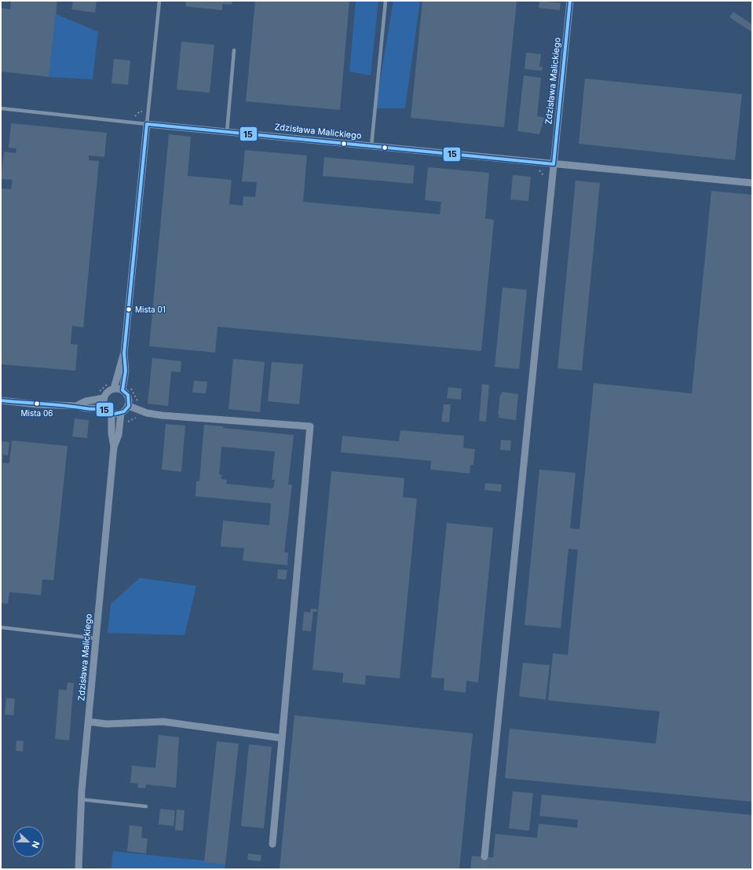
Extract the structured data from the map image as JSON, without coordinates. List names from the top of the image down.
{
  "streets": {
    "street": ["Zdzisława Malickiego"]
  },
  "places": ["Mista 01", "Mista 06"],
  "lines": ["transit line 15"],
  "north": "right"
}
